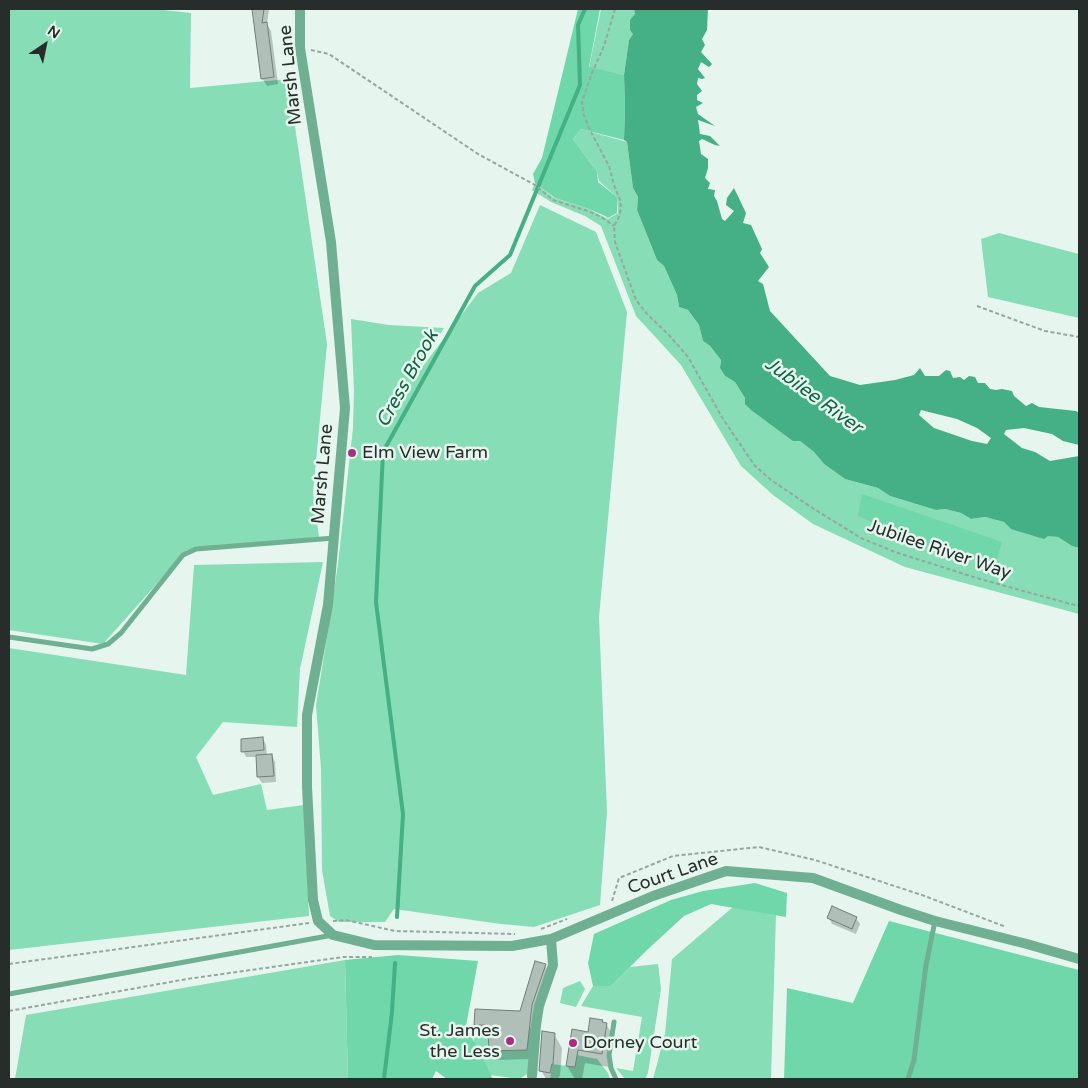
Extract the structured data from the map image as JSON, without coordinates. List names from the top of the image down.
{
  "streets": {
    "street": ["Marsh Lane", "Court Lane"],
    "path": ["Jubilee River Way"]
  },
  "water": ["Cress Brook", "Jubilee River"],
  "places": ["Elm View Farm", "St. James the Less", "Dorney Court"],
  "north": "top right"
}
